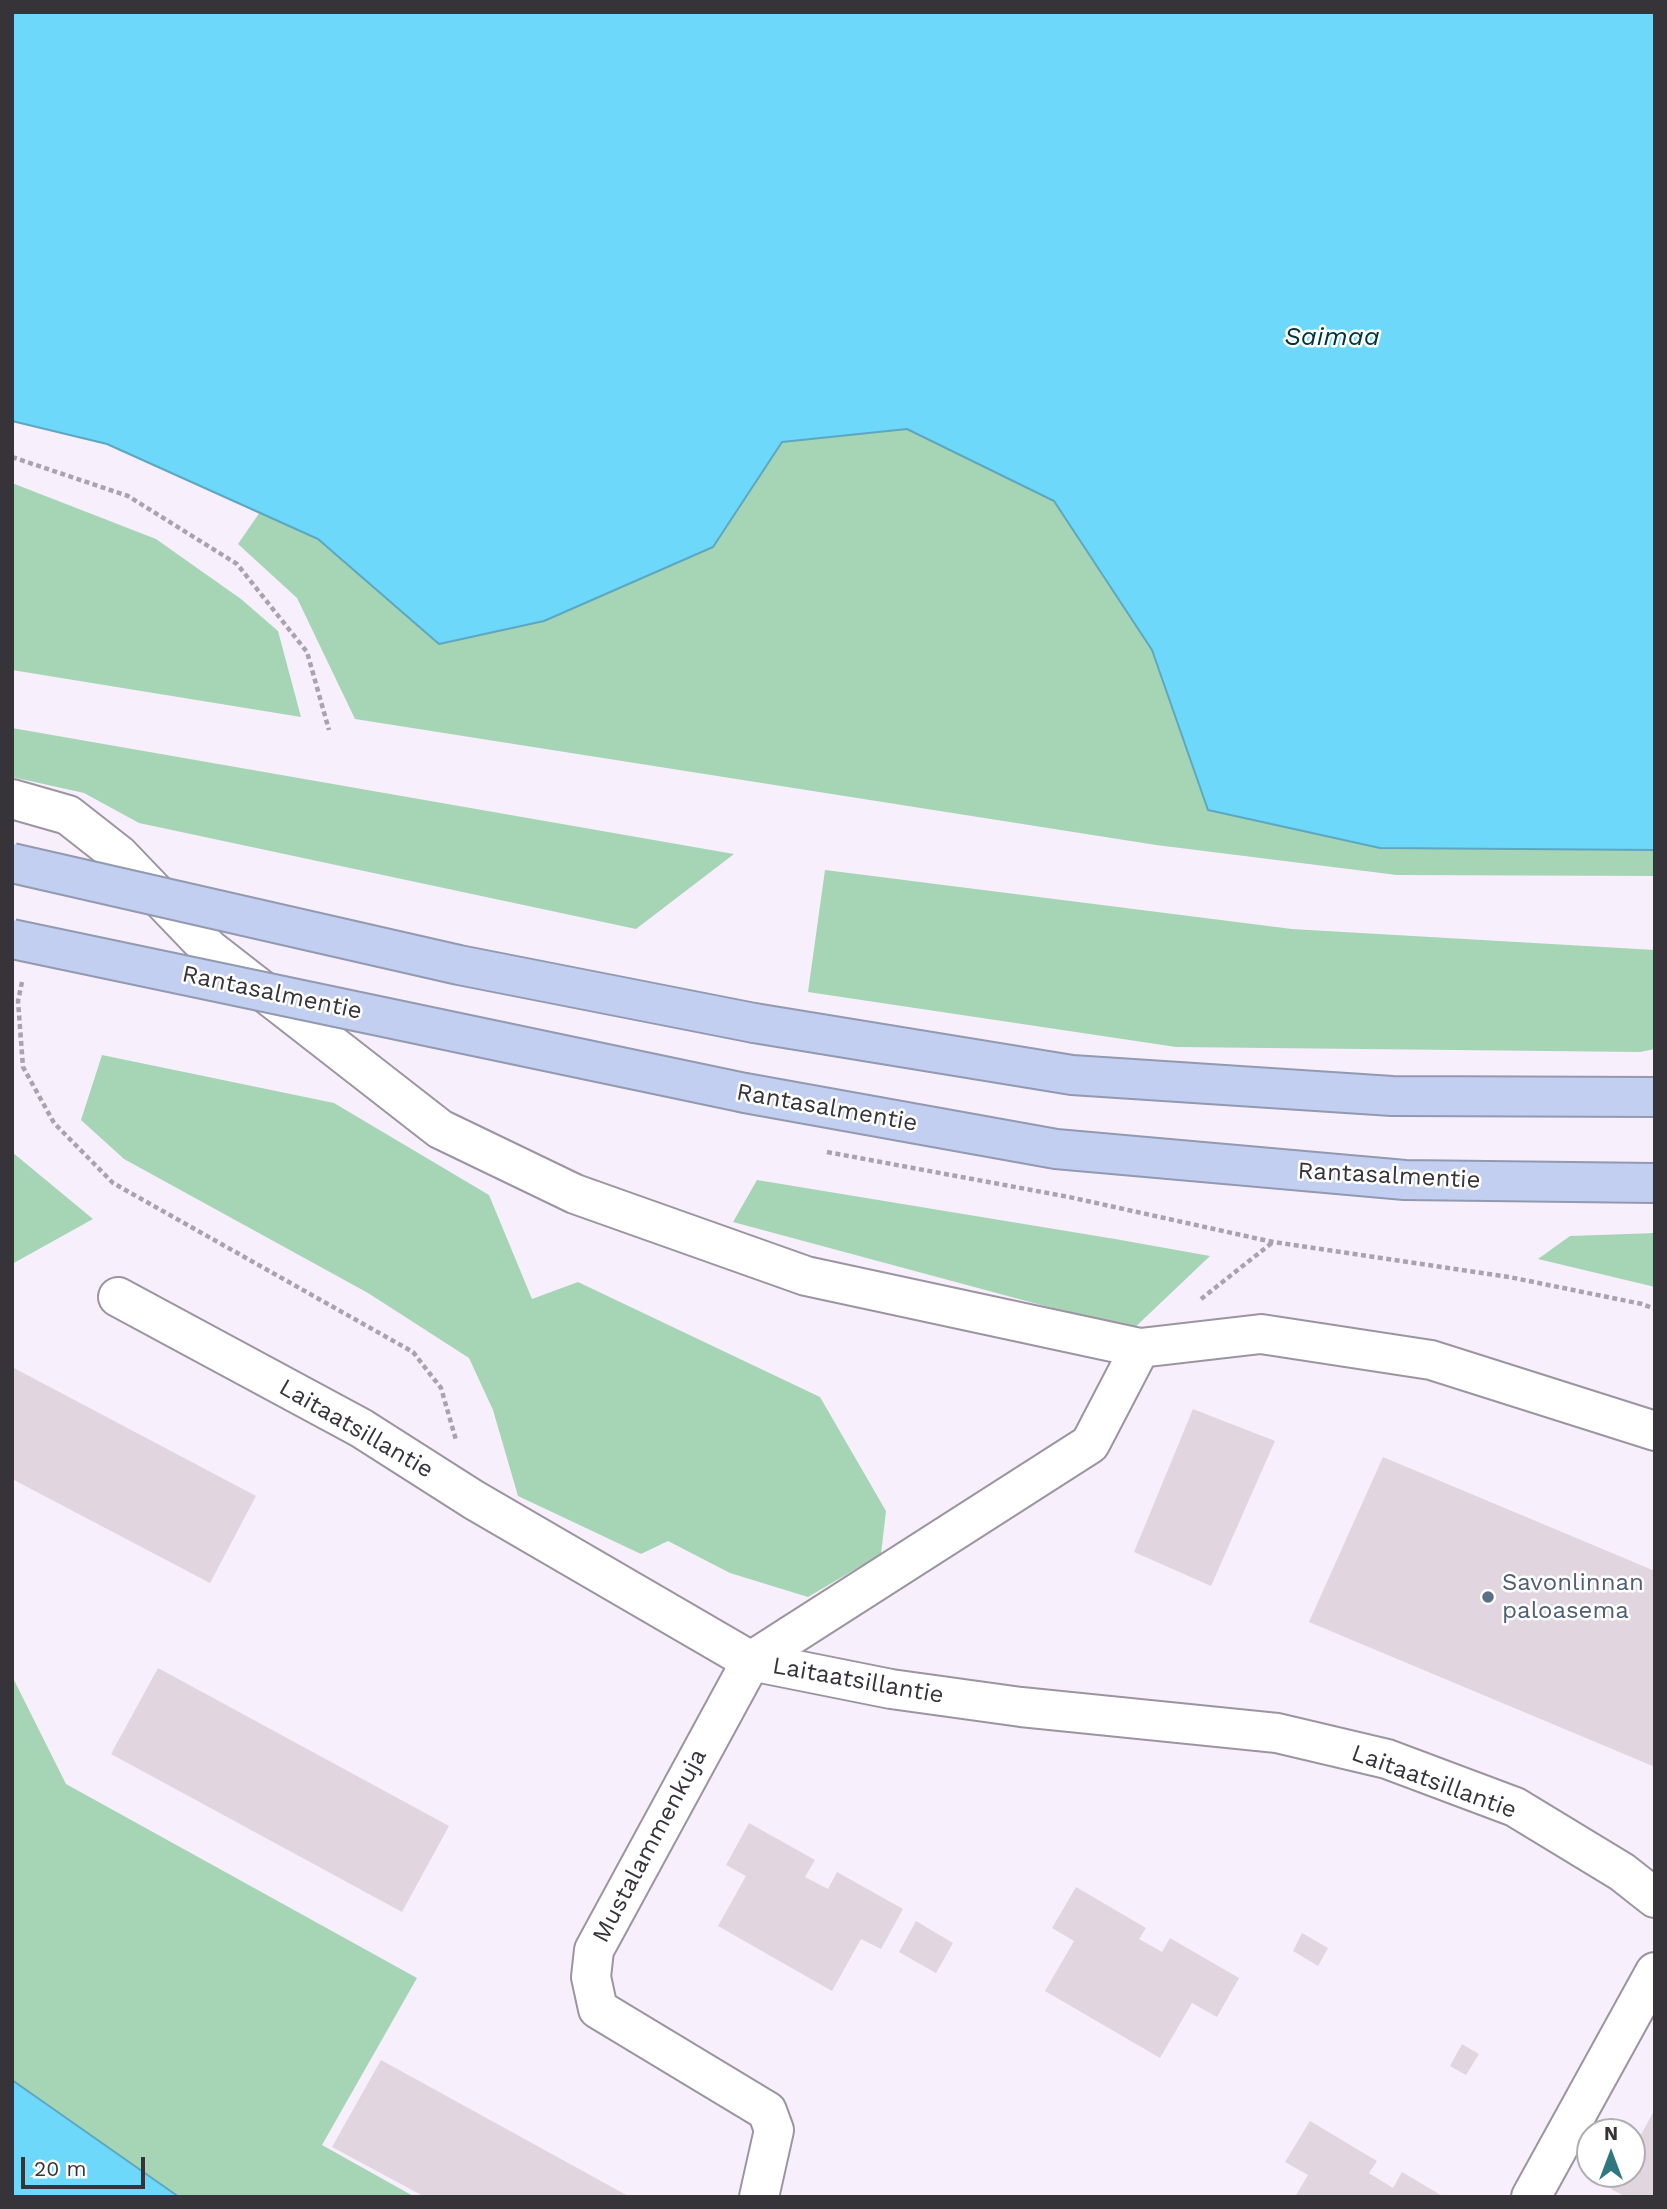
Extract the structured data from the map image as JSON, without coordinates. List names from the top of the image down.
{
  "streets": {
    "highway": ["Rantasalmentie"],
    "street": ["Laitaatsillantie", "Mustalammenkuja"]
  },
  "crossings": [
    ["Laitaatsillantie", "Mustalammenkuja"]
  ],
  "water": ["Saimaa"],
  "places": ["Savonlinnan paloasema"],
  "scale_bar": "20 m",
  "north": "top"
}
